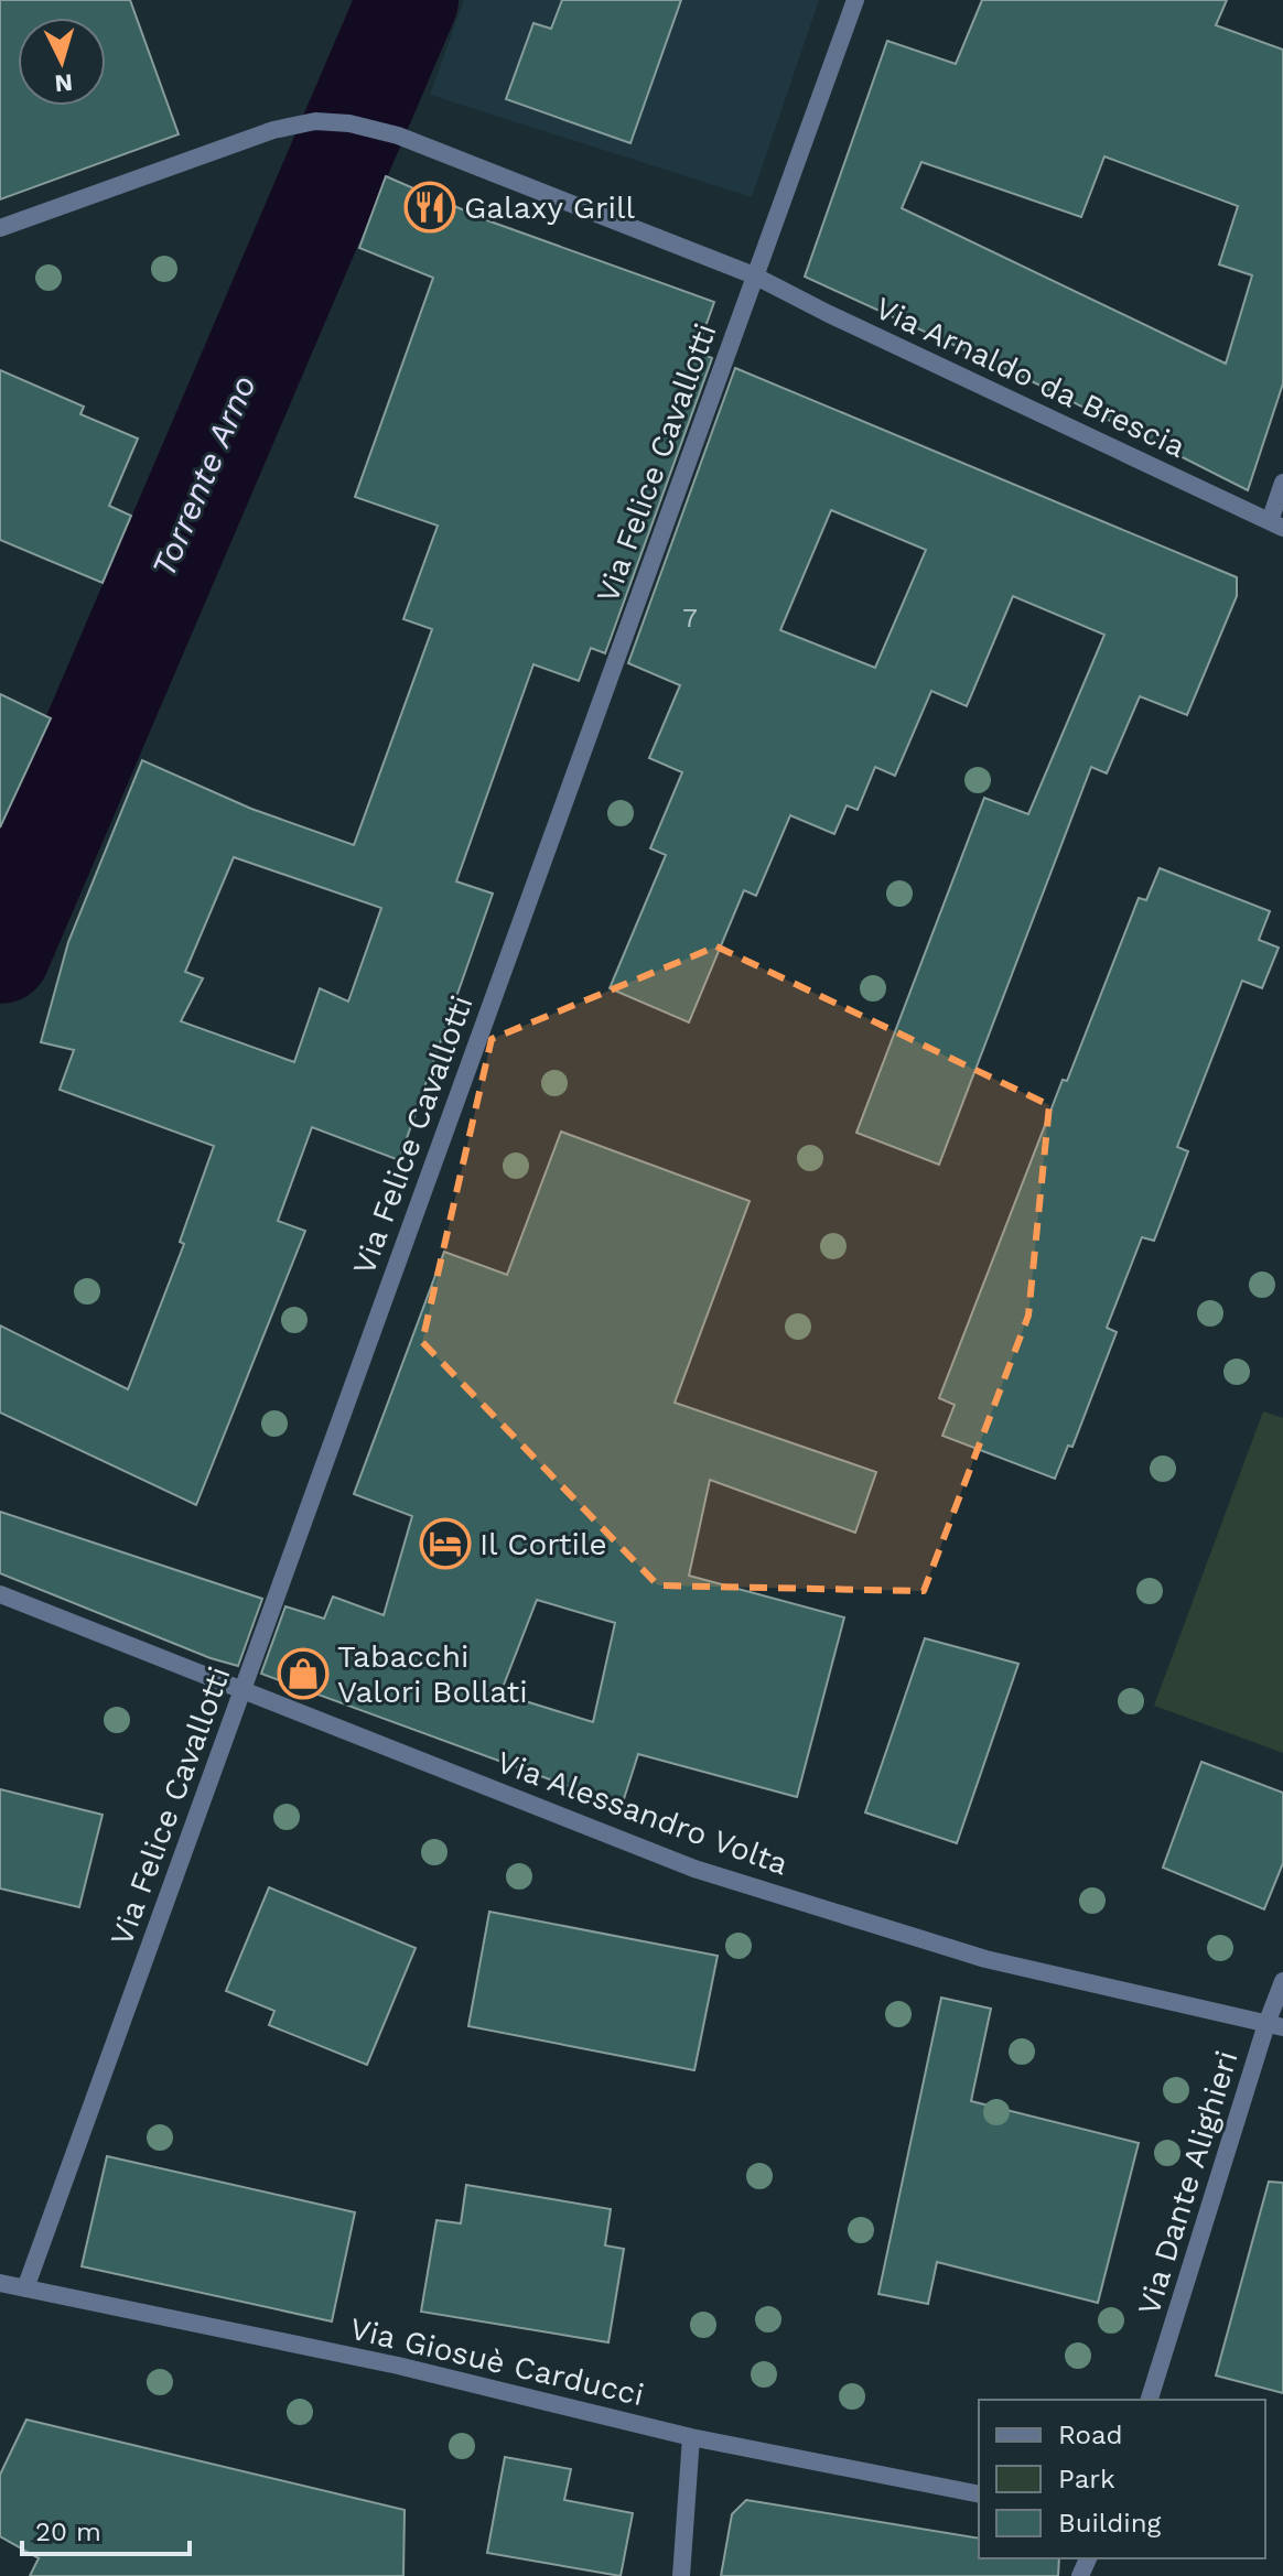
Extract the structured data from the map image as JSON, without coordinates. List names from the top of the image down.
{
  "streets": {
    "street": [
      "Via Arnaldo da Brescia",
      "Via Felice Cavallotti",
      "Via Alessandro Volta",
      "Via Dante Alighieri",
      "Via Giosuè Carducci"
    ]
  },
  "crossings": [
    ["Via Arnaldo da Brescia", "Via Felice Cavallotti"],
    ["Via Felice Cavallotti", "Via Alessandro Volta"],
    ["Via Felice Cavallotti", "Via Giosuè Carducci"],
    ["Via Alessandro Volta", "Via Dante Alighieri"]
  ],
  "water": ["Torrente Arno"],
  "places": {
    "restaurant": ["Galaxy Grill"],
    "hotel": ["Il Cortile"],
    "shop": ["Tabacchi Valori Bollati"]
  },
  "house_numbers": ["7"],
  "legend": ["Road", "Park", "Building"],
  "scale_bar": "20 m",
  "north": "bottom"
}
